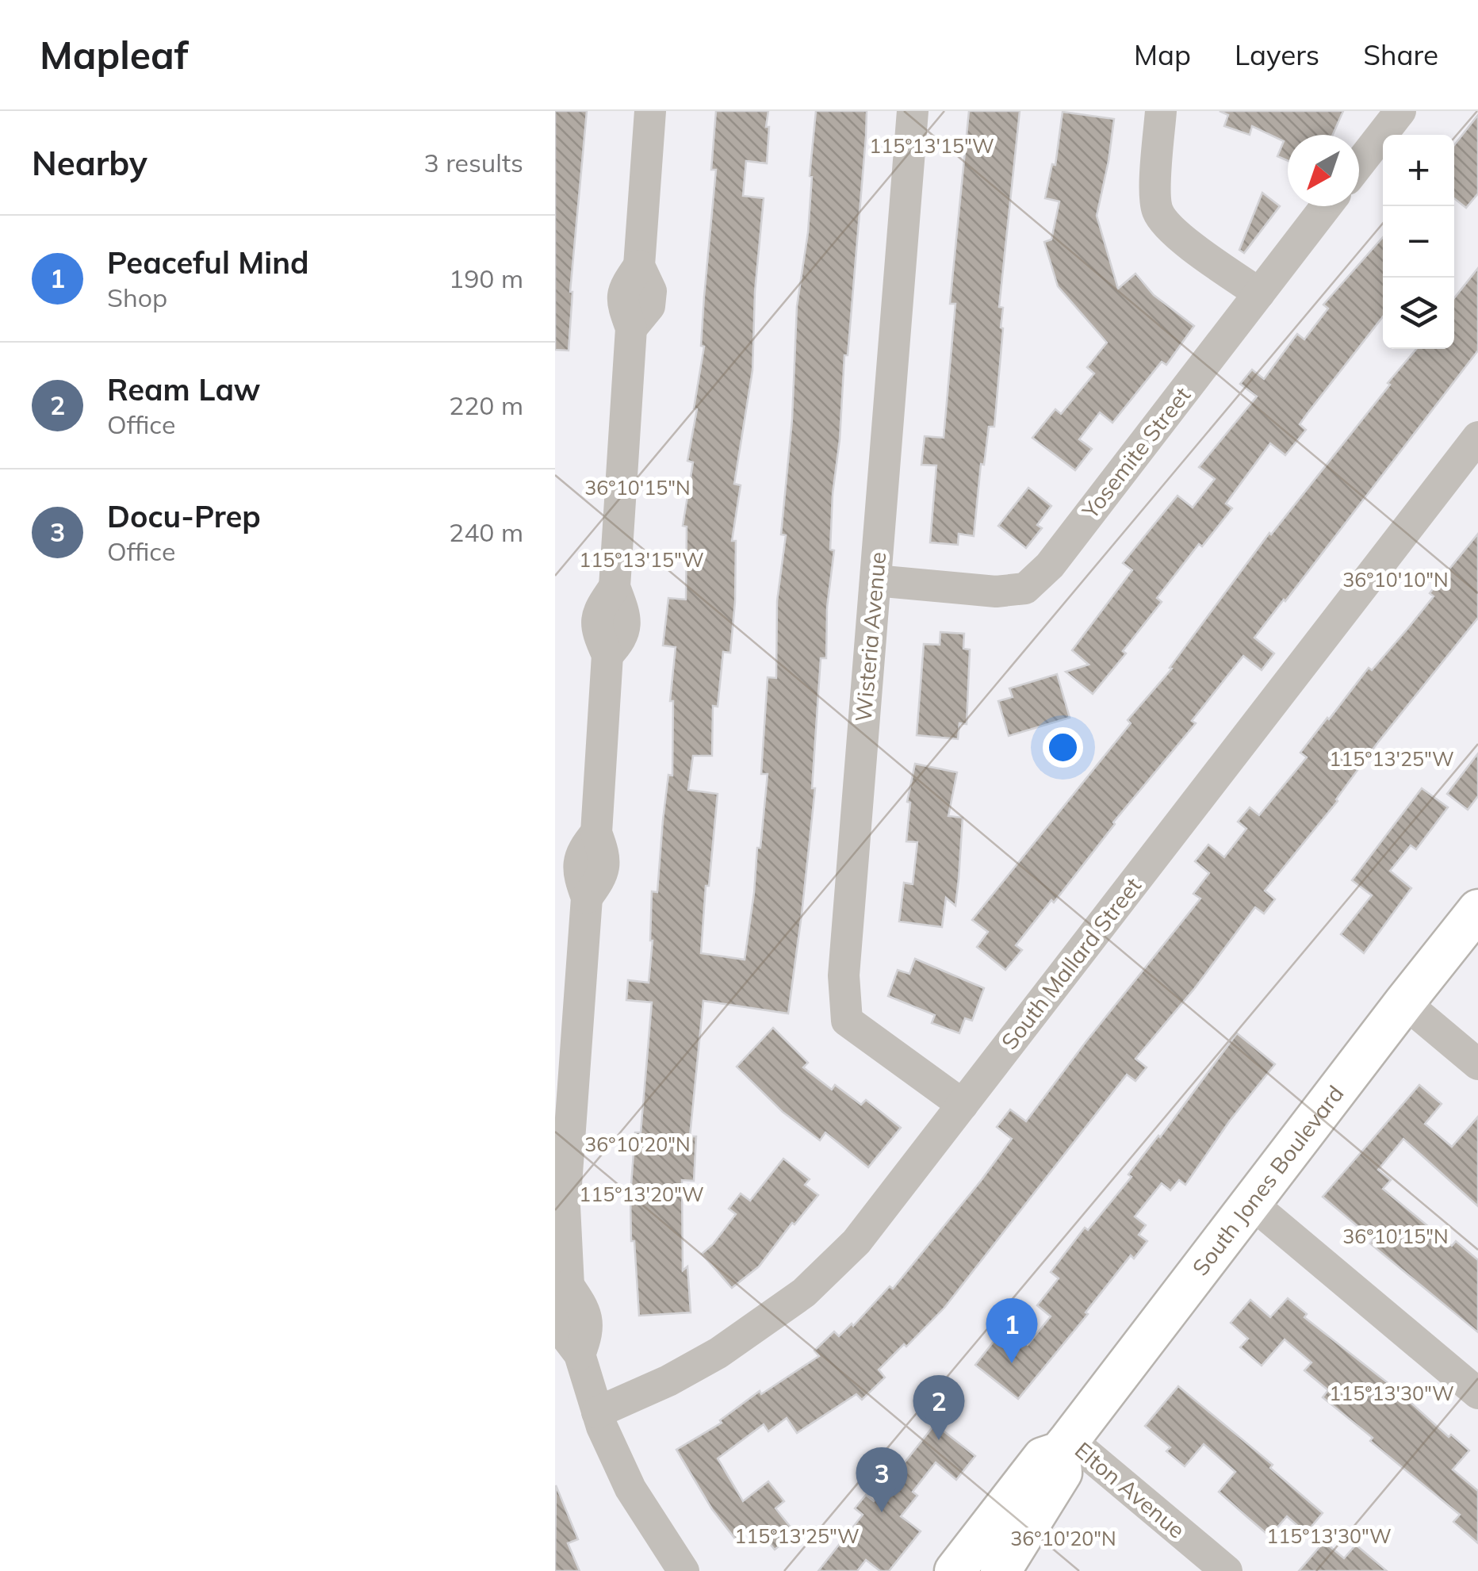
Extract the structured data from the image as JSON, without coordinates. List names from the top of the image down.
{
  "streets": {
    "main road": ["South Jones Boulevard"],
    "street": [
      "Yosemite Street",
      "Wisteria Avenue",
      "South Mallard Street",
      "Elton Avenue"
    ]
  },
  "crossings": [
    ["Yosemite Street", "Wisteria Avenue"],
    ["Wisteria Avenue", "South Mallard Street"],
    ["South Jones Boulevard", "Elton Avenue"]
  ],
  "north": "bottom left",
  "page": {
    "header": "Mapleaf",
    "nav": ["Map", "Layers", "Share"],
    "heading": ["Nearby", "3 results"],
    "map_buttons": ["+", "−"],
    "list": [
      {
        "mark": "1",
        "name": "Peaceful Mind",
        "note": "Shop",
        "value": "190 m"
      },
      {
        "mark": "2",
        "name": "Ream Law",
        "note": "Office",
        "value": "220 m"
      },
      {
        "mark": "3",
        "name": "Docu-Prep",
        "note": "Office",
        "value": "240 m"
      }
    ],
    "pins": ["1", "2", "3"]
  },
  "coordinates": [
    "115°13'15\"W",
    "36°10'15\"N",
    "36°10'10\"N",
    "115°13'25\"W",
    "36°10'20\"N",
    "115°13'20\"W",
    "115°13'30\"W"
  ]
}
